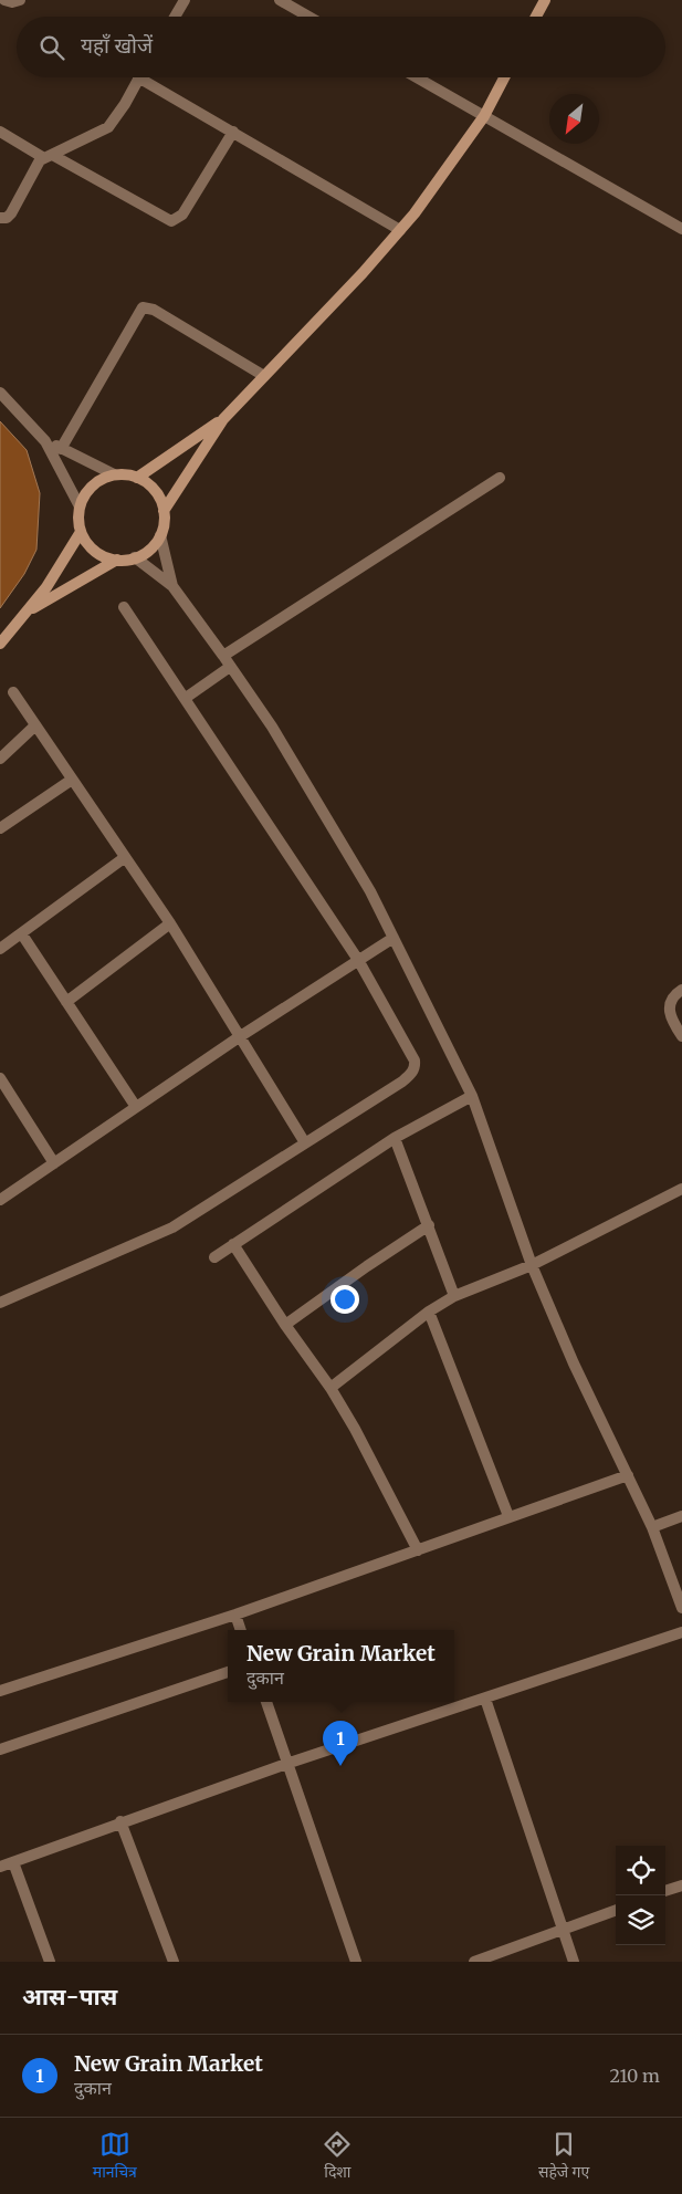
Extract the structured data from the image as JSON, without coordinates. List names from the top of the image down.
{
  "north": "bottom left",
  "page": {
    "search": "यहाँ खोजें",
    "popup": ["New Grain Market", "दुकान"],
    "pins": "1",
    "heading": "आस-पास",
    "list": [
      {
        "mark": "1",
        "name": "New Grain Market",
        "note": "दुकान",
        "value": "210 m"
      }
    ],
    "nav": ["मानचित्र", "दिशा", "सहेजे गए"]
  }
}
